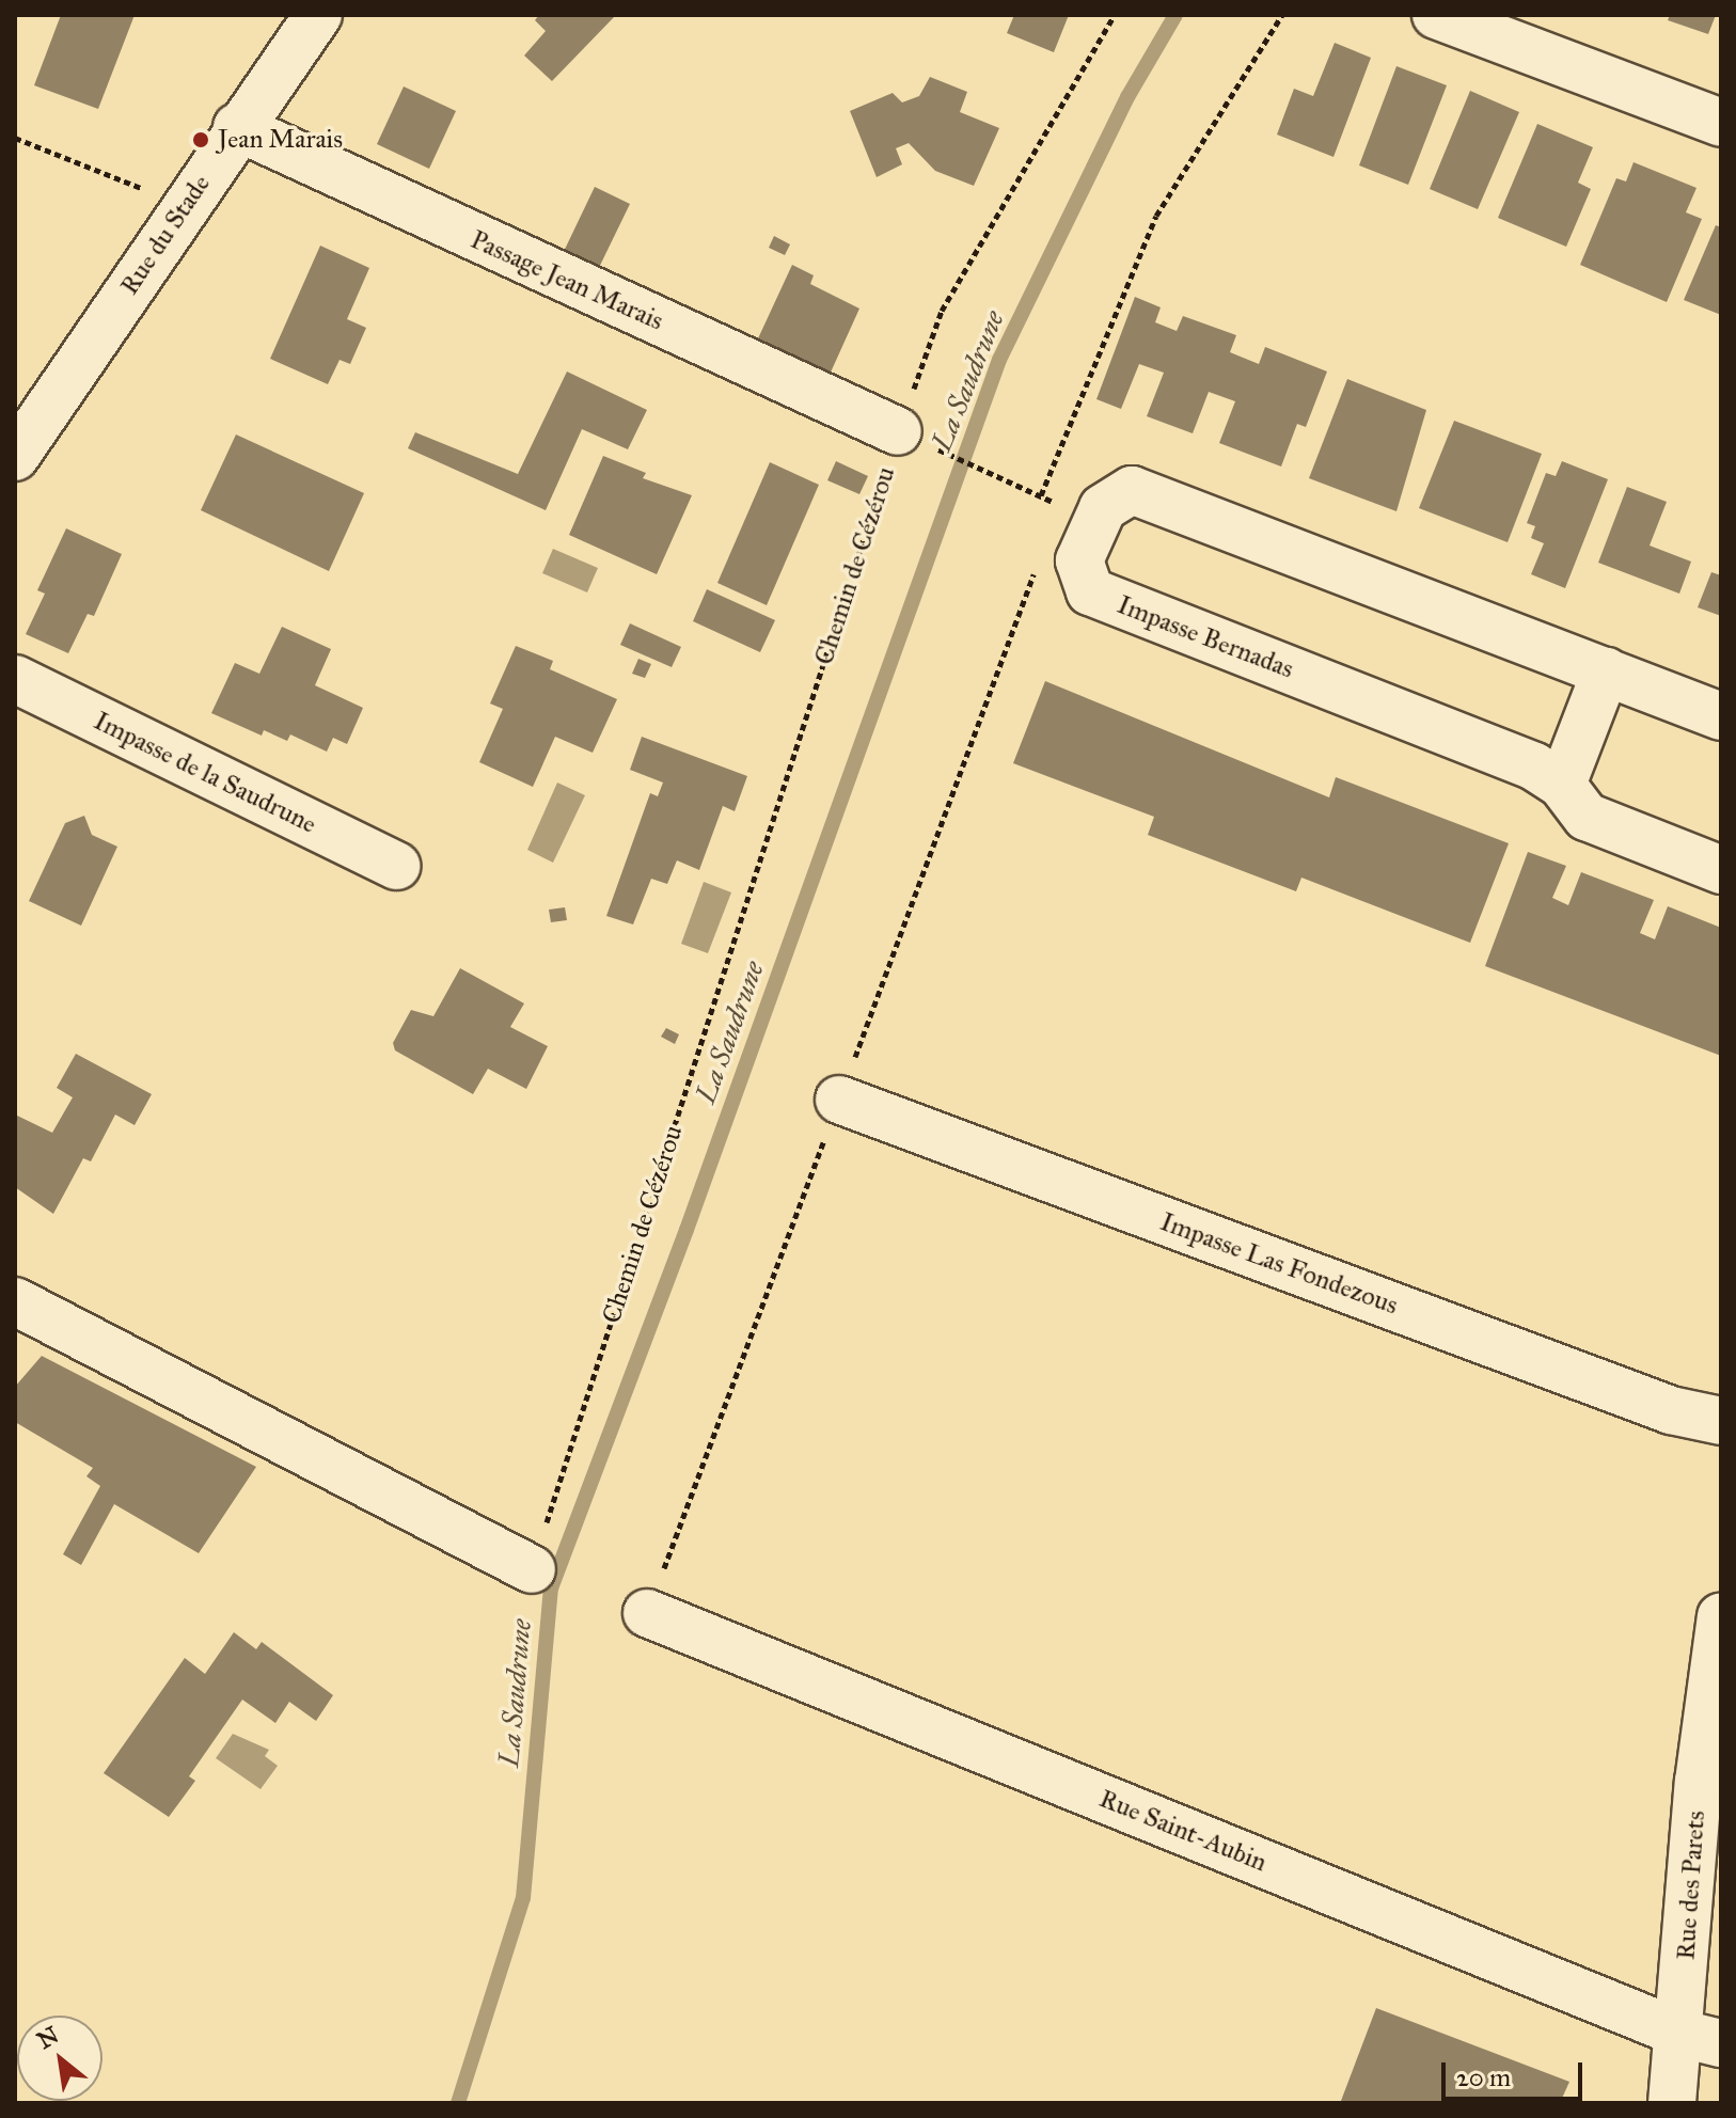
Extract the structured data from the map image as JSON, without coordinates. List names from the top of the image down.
{
  "streets": {
    "street": [
      "Rue du Stade",
      "Passage Jean Marais",
      "Impasse Bernadas",
      "Impasse de la Saudrune",
      "Impasse Las Fondezous",
      "Rue Saint-Aubin",
      "Rue des Parets"
    ],
    "path": ["Chemin de Cézérou"]
  },
  "crossings": [
    ["Rue du Stade", "Passage Jean Marais"],
    ["Passage Jean Marais", "Chemin de Cézérou"],
    ["Rue Saint-Aubin", "Rue des Parets"]
  ],
  "water": ["La Saudrune"],
  "places": ["Jean Marais"],
  "scale_bar": "20 m",
  "north": "top left"
}
